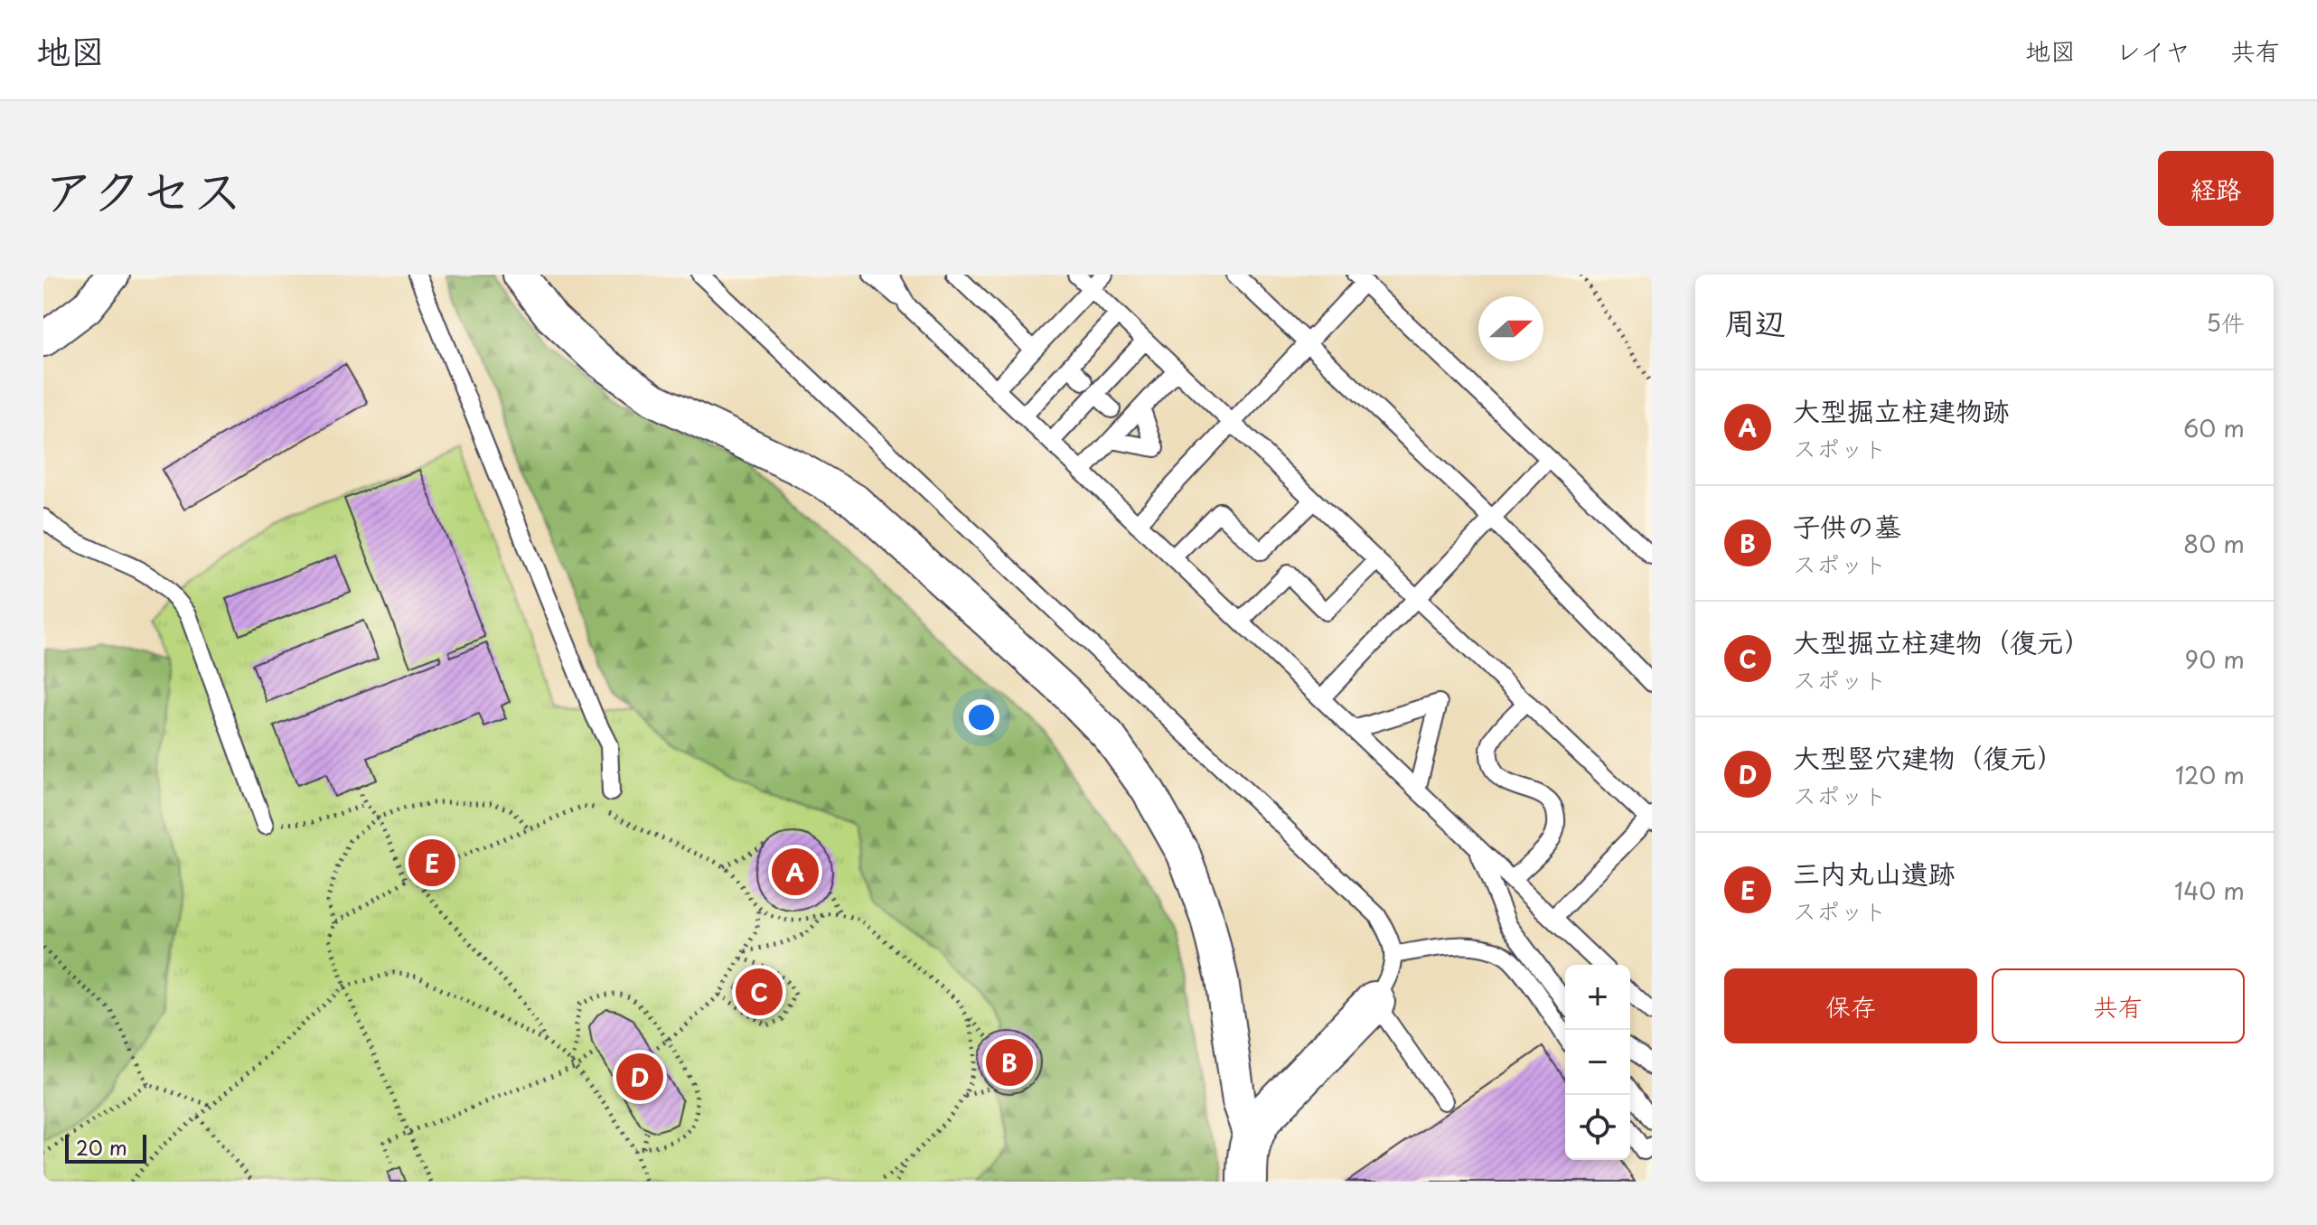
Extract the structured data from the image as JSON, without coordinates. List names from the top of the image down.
{
  "scale_bar": "20 m",
  "north": "right",
  "page": {
    "header": "地図",
    "nav": ["地図", "レイヤ", "共有"],
    "title": "アクセス",
    "buttons": [
      "経路",
      ["保存", "共有"]
    ],
    "heading": ["周辺", "5件"],
    "list": [
      {
        "mark": "A",
        "name": "大型掘立柱建物跡",
        "note": "スポット",
        "value": "60 m"
      },
      {
        "mark": "B",
        "name": "子供の墓",
        "note": "スポット",
        "value": "80 m"
      },
      {
        "mark": "C",
        "name": "大型掘立柱建物（復元）",
        "note": "スポット",
        "value": "90 m"
      },
      {
        "mark": "D",
        "name": "大型竪穴建物（復元）",
        "note": "スポット",
        "value": "120 m"
      },
      {
        "mark": "E",
        "name": "三内丸山遺跡",
        "note": "スポット",
        "value": "140 m"
      }
    ],
    "pins": [
      "E",
      "A",
      "C",
      "B",
      "D"
    ],
    "map_buttons": ["+", "−"],
    "scale": "20 m"
  }
}
